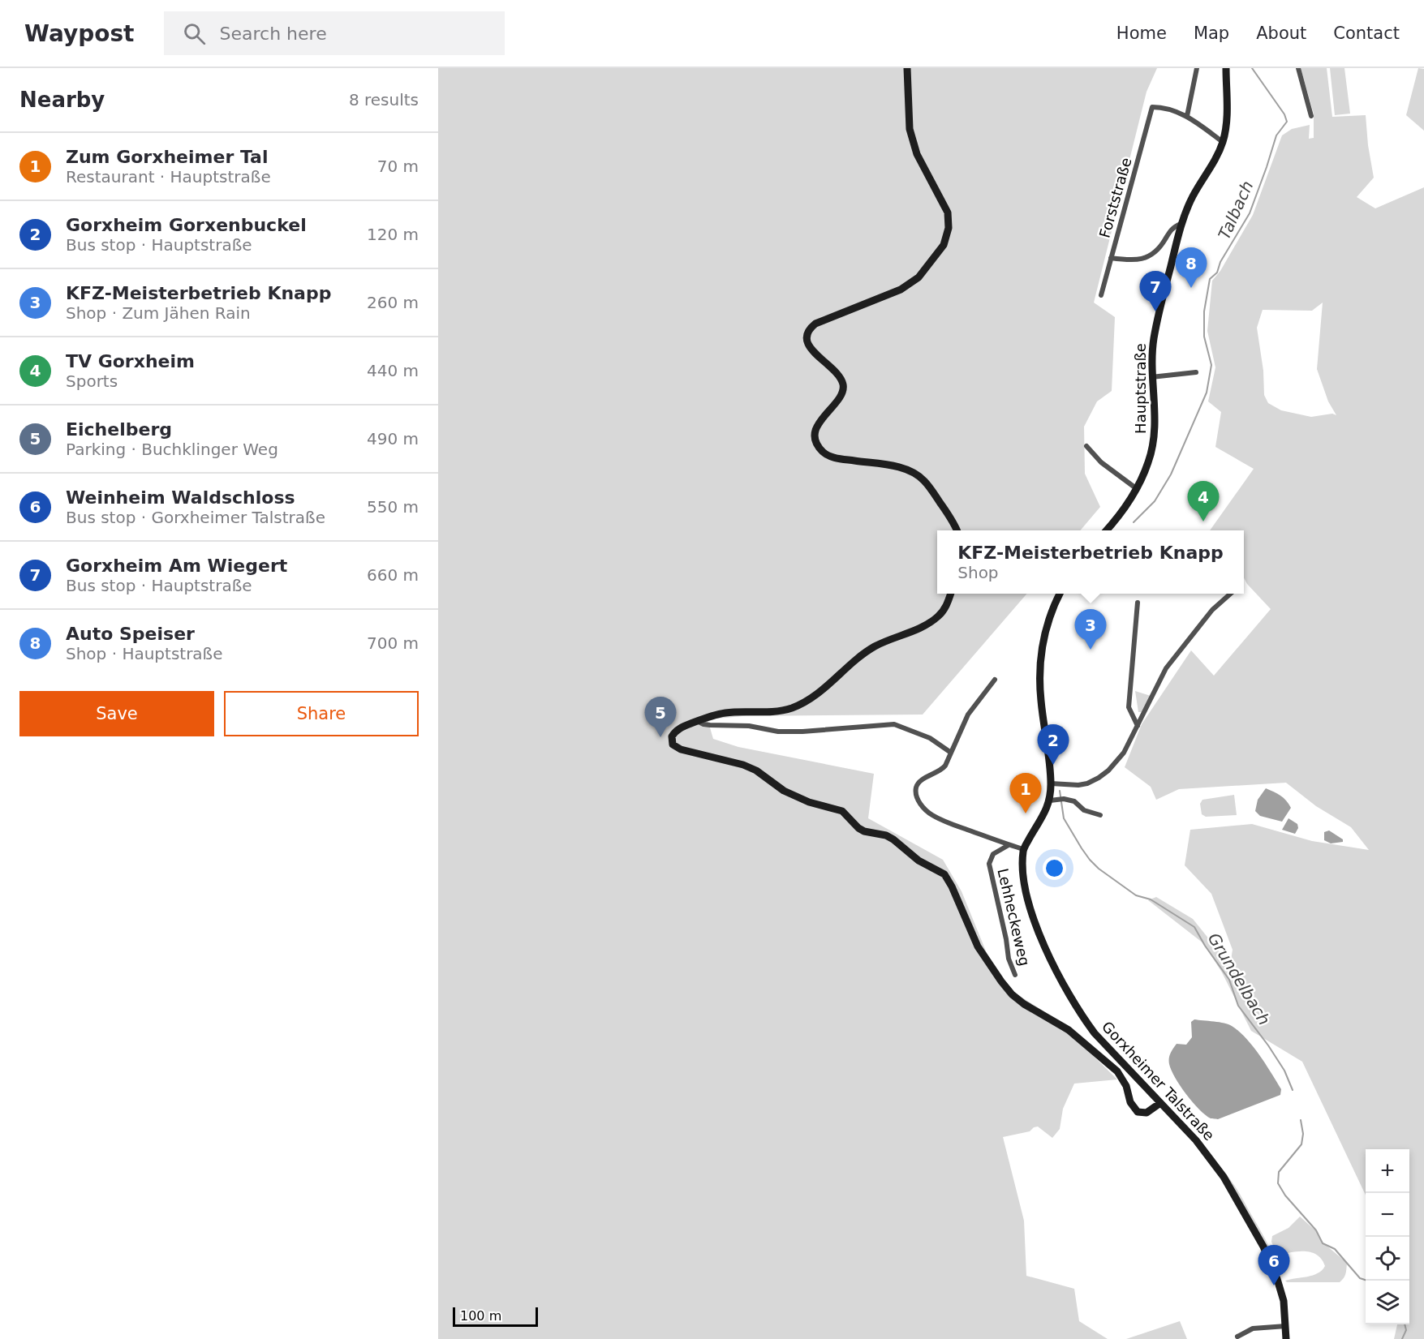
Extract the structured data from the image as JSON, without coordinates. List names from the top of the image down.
{
  "streets": {
    "street": [
      "Forststraße",
      "Hauptstraße",
      "Lehheckeweg",
      "Gorxheimer Talstraße"
    ]
  },
  "water": ["Talbach", "Grundelbach"],
  "scale_bar": "100 m",
  "page": {
    "header": "Waypost",
    "search": "Search here",
    "nav": [
      "Home",
      "Map",
      "About",
      "Contact"
    ],
    "heading": ["Nearby", "8 results"],
    "list": [
      {
        "mark": "1",
        "name": "Zum Gorxheimer Tal",
        "note": "Restaurant · Hauptstraße",
        "value": "70 m"
      },
      {
        "mark": "2",
        "name": "Gorxheim Gorxenbuckel",
        "note": "Bus stop · Hauptstraße",
        "value": "120 m"
      },
      {
        "mark": "3",
        "name": "KFZ-Meisterbetrieb Knapp",
        "note": "Shop · Zum Jähen Rain",
        "value": "260 m"
      },
      {
        "mark": "4",
        "name": "TV Gorxheim",
        "note": "Sports",
        "value": "440 m"
      },
      {
        "mark": "5",
        "name": "Eichelberg",
        "note": "Parking · Buchklinger Weg",
        "value": "490 m"
      },
      {
        "mark": "6",
        "name": "Weinheim Waldschloss",
        "note": "Bus stop · Gorxheimer Talstraße",
        "value": "550 m"
      },
      {
        "mark": "7",
        "name": "Gorxheim Am Wiegert",
        "note": "Bus stop · Hauptstraße",
        "value": "660 m"
      },
      {
        "mark": "8",
        "name": "Auto Speiser",
        "note": "Shop · Hauptstraße",
        "value": "700 m"
      }
    ],
    "pins": [
      "8",
      "7",
      "4",
      "3",
      "5",
      "2",
      "1",
      "6"
    ],
    "popup": ["KFZ-Meisterbetrieb Knapp", "Shop"],
    "buttons": ["Save", "Share"],
    "map_buttons": ["+", "−"],
    "scale": "100 m"
  }
}
